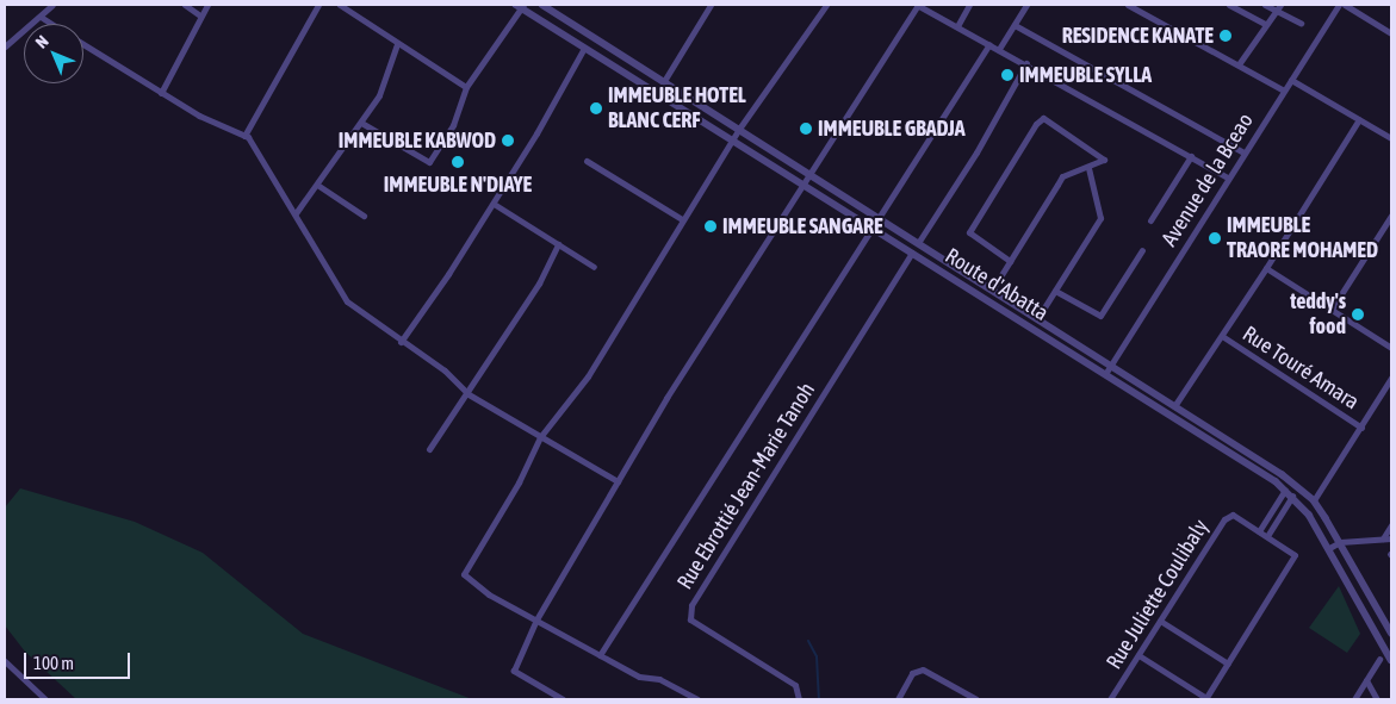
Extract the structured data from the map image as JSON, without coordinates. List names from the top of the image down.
{
  "streets": {
    "street": [
      "Avenue de la Bceao",
      "Route d'Abatta",
      "Rue Touré Amara",
      "Rue Ebrottié Jean-Marie Tanoh",
      "Rue Juliette Coulibaly"
    ]
  },
  "crossings": [
    ["Avenue de la Bceao", "Route d'Abatta"],
    ["Route d'Abatta", "Rue Ebrottié Jean-Marie Tanoh"]
  ],
  "places": [
    "RESIDENCE KANATE",
    "IMMEUBLE SYLLA",
    "IMMEUBLE HOTEL BLANC CERF",
    "IMMEUBLE GBADJA",
    "IMMEUBLE KABWOD",
    "IMMEUBLE N'DIAYE",
    "IMMEUBLE SANGARE",
    "IMMEUBLE TRAORE MOHAMED",
    "teddy's food"
  ],
  "scale_bar": "100 m",
  "north": "top left"
}
